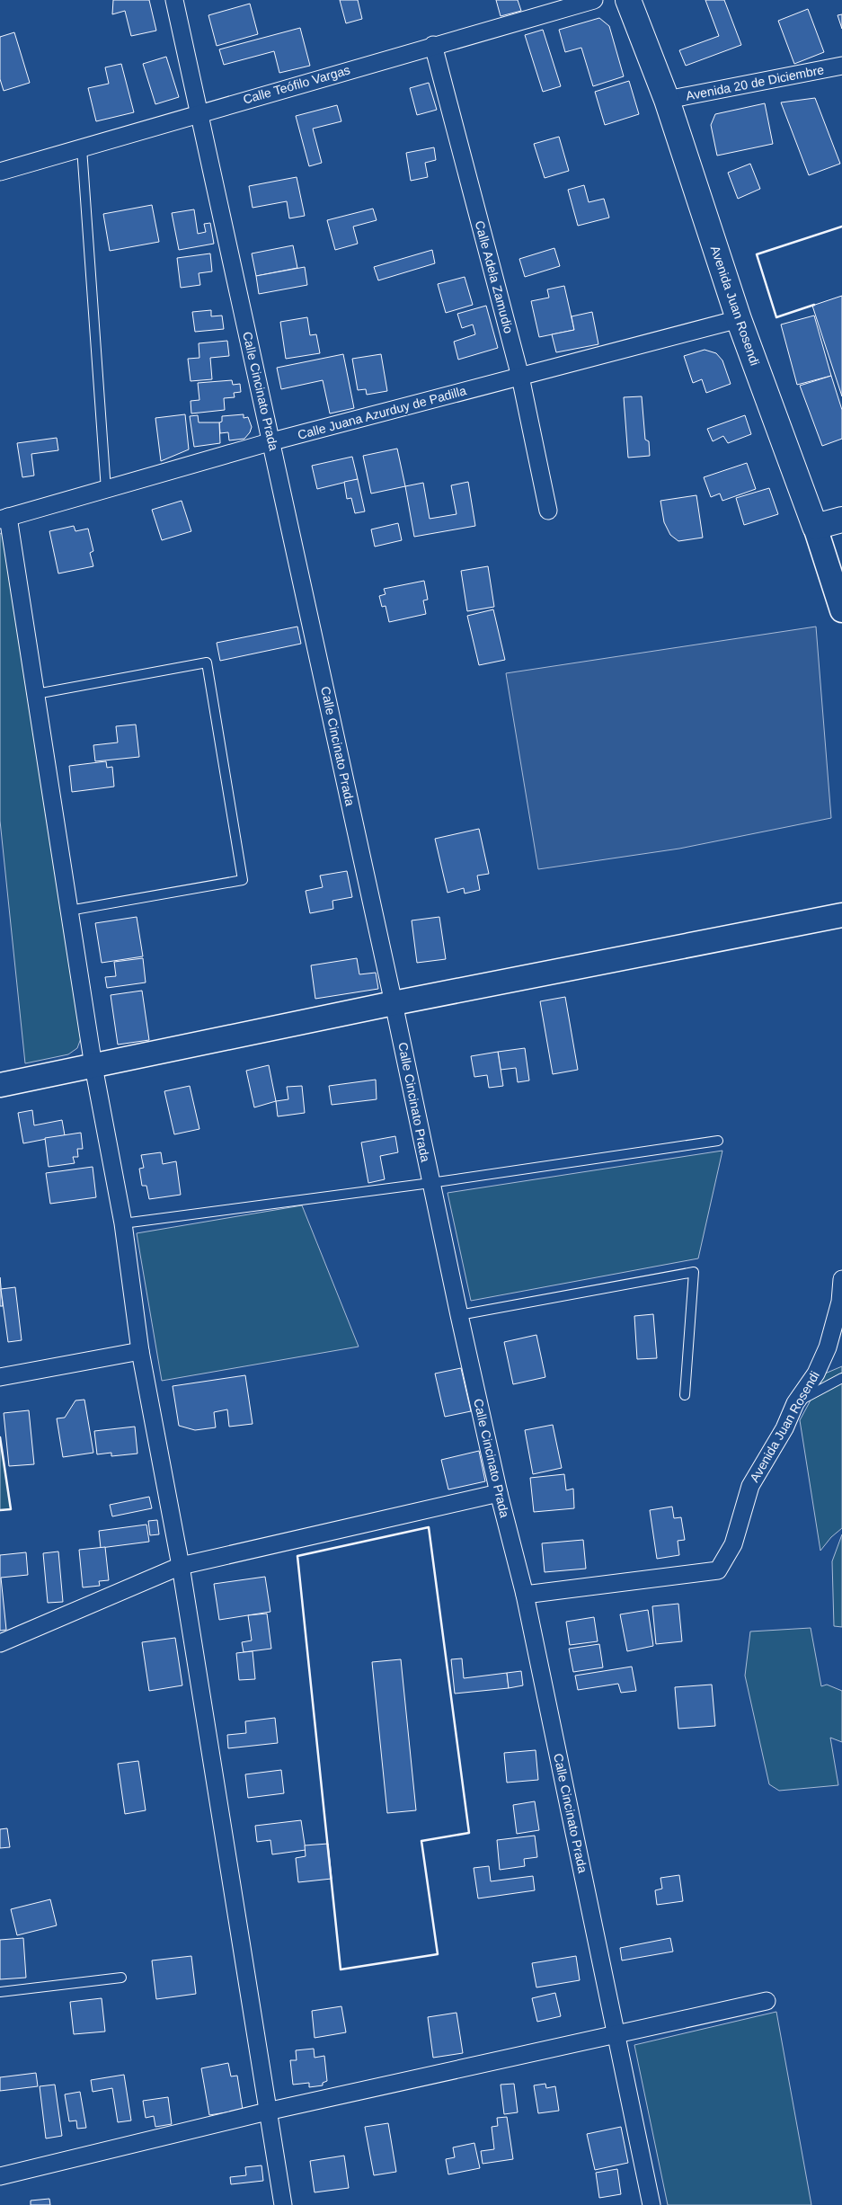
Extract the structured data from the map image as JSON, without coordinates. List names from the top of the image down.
{
  "streets": {
    "highway": ["Avenida Juan Rosendi"],
    "street": [
      "Avenida 20 de Diciembre",
      "Calle Teófilo Vargas",
      "Calle Adela Zamudio",
      "Calle Cincinato Prada",
      "Calle Juana Azurduy de Padilla"
    ]
  },
  "crossings": [
    ["Avenida 20 de Diciembre", "Avenida Juan Rosendi"],
    ["Calle Teófilo Vargas", "Calle Adela Zamudio"],
    ["Calle Teófilo Vargas", "Calle Cincinato Prada"],
    ["Calle Adela Zamudio", "Calle Juana Azurduy de Padilla"],
    ["Avenida Juan Rosendi", "Calle Cincinato Prada"],
    ["Avenida Juan Rosendi", "Calle Juana Azurduy de Padilla"],
    ["Calle Cincinato Prada", "Calle Juana Azurduy de Padilla"]
  ]
}
